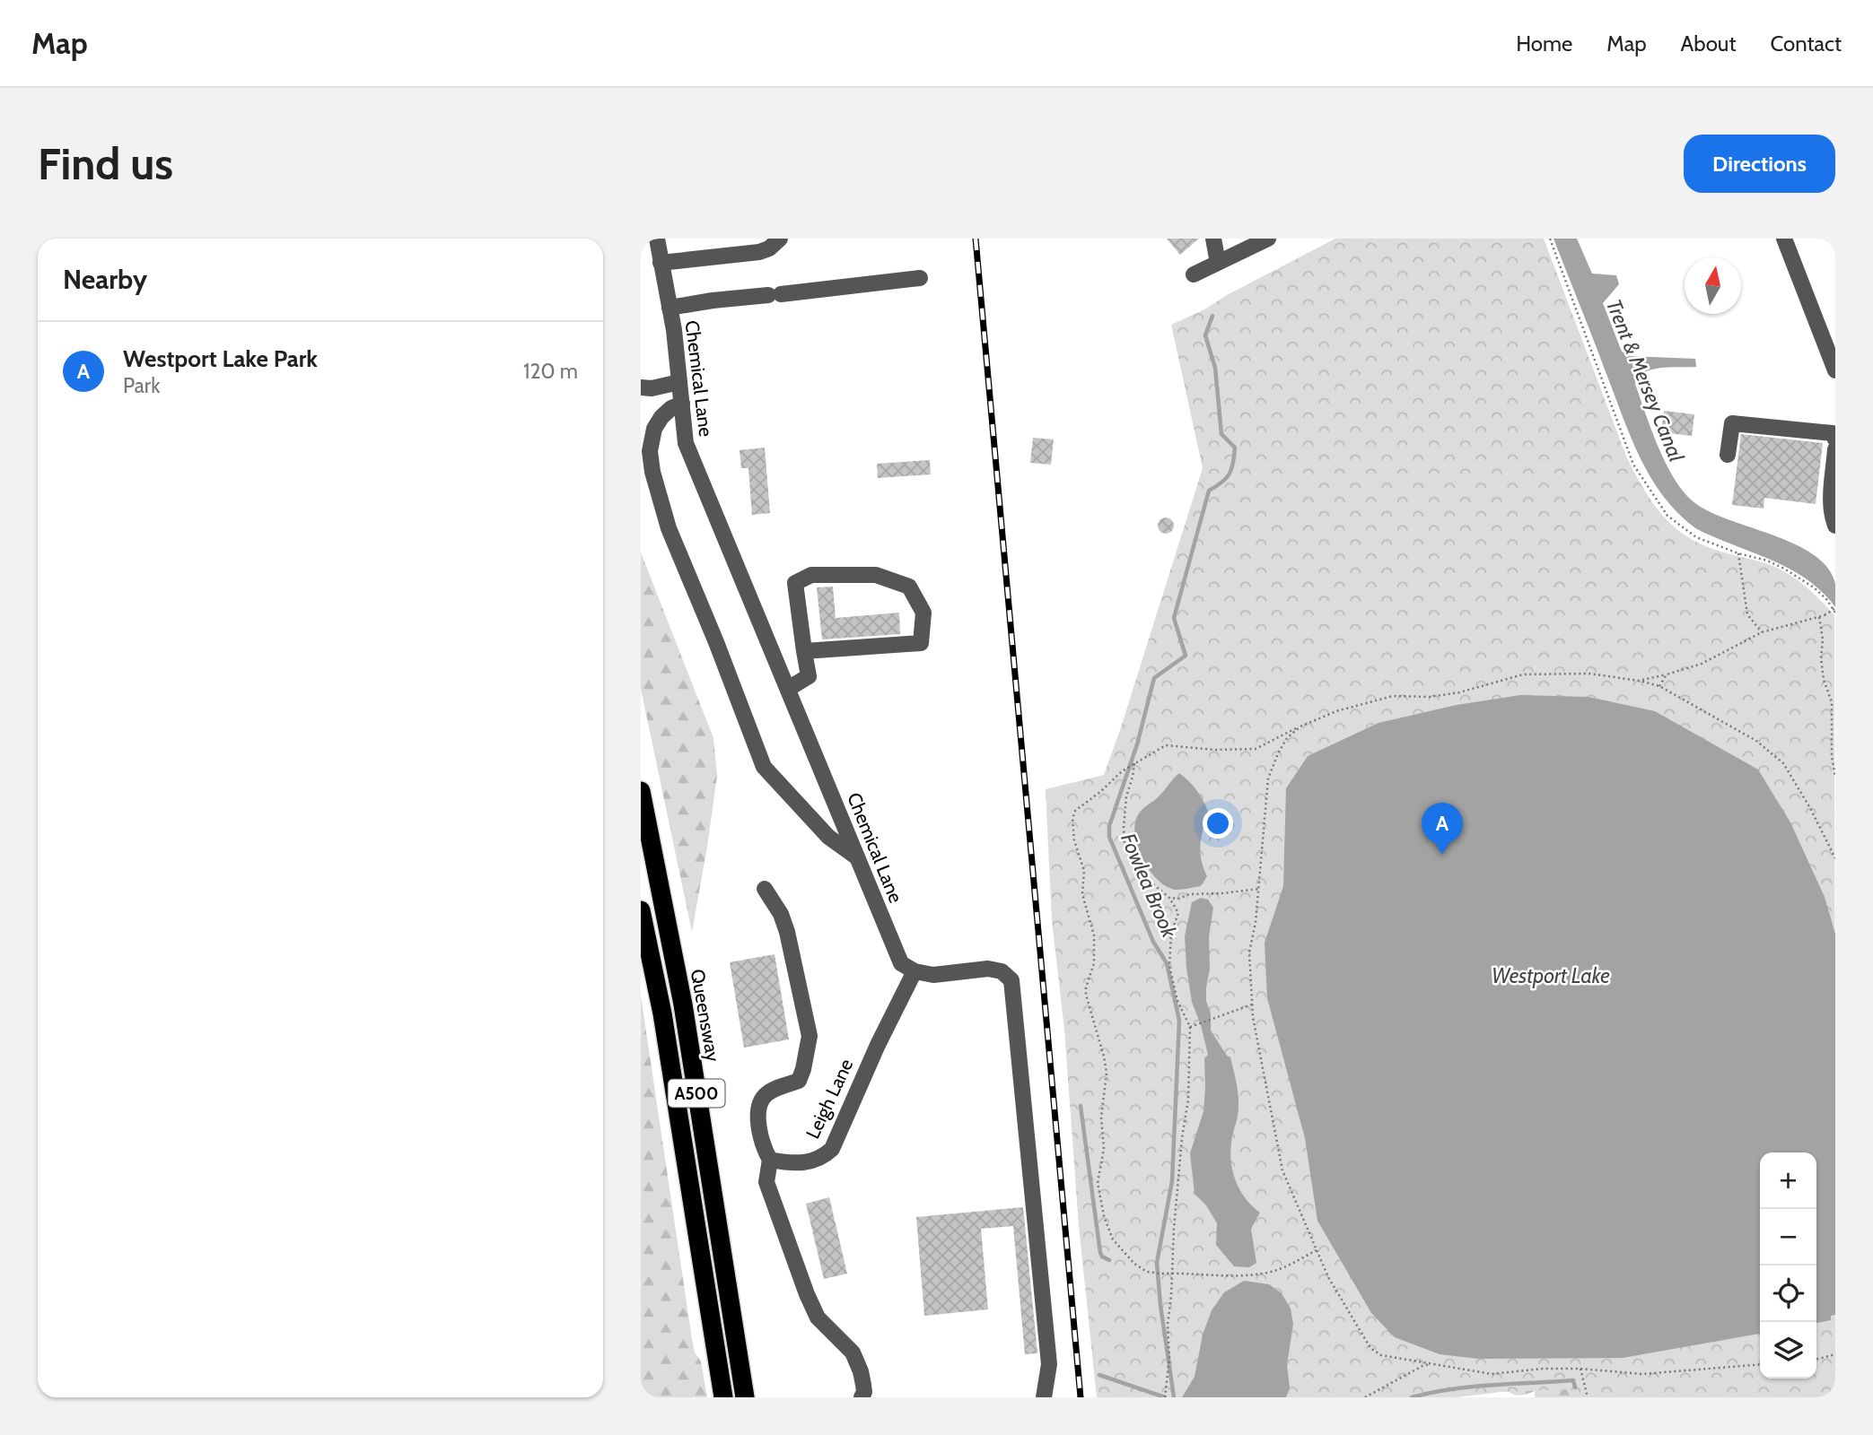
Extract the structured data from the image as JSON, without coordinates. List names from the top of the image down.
{
  "streets": {
    "highway": ["Queensway", "A500"],
    "street": ["Chemical Lane", "Leigh Lane"]
  },
  "crossings": [
    ["Chemical Lane", "Leigh Lane"]
  ],
  "water": ["Trent & Mersey Canal", "Fowlea Brook", "Westport Lake"],
  "north": "top",
  "page": {
    "header": "Map",
    "nav": [
      "Home",
      "Map",
      "About",
      "Contact"
    ],
    "buttons": "Directions",
    "title": "Find us",
    "heading": "Nearby",
    "list": [
      {
        "mark": "A",
        "name": "Westport Lake Park",
        "note": "Park",
        "value": "120 m"
      }
    ],
    "pins": "A",
    "map_buttons": ["+", "−"]
  }
}
